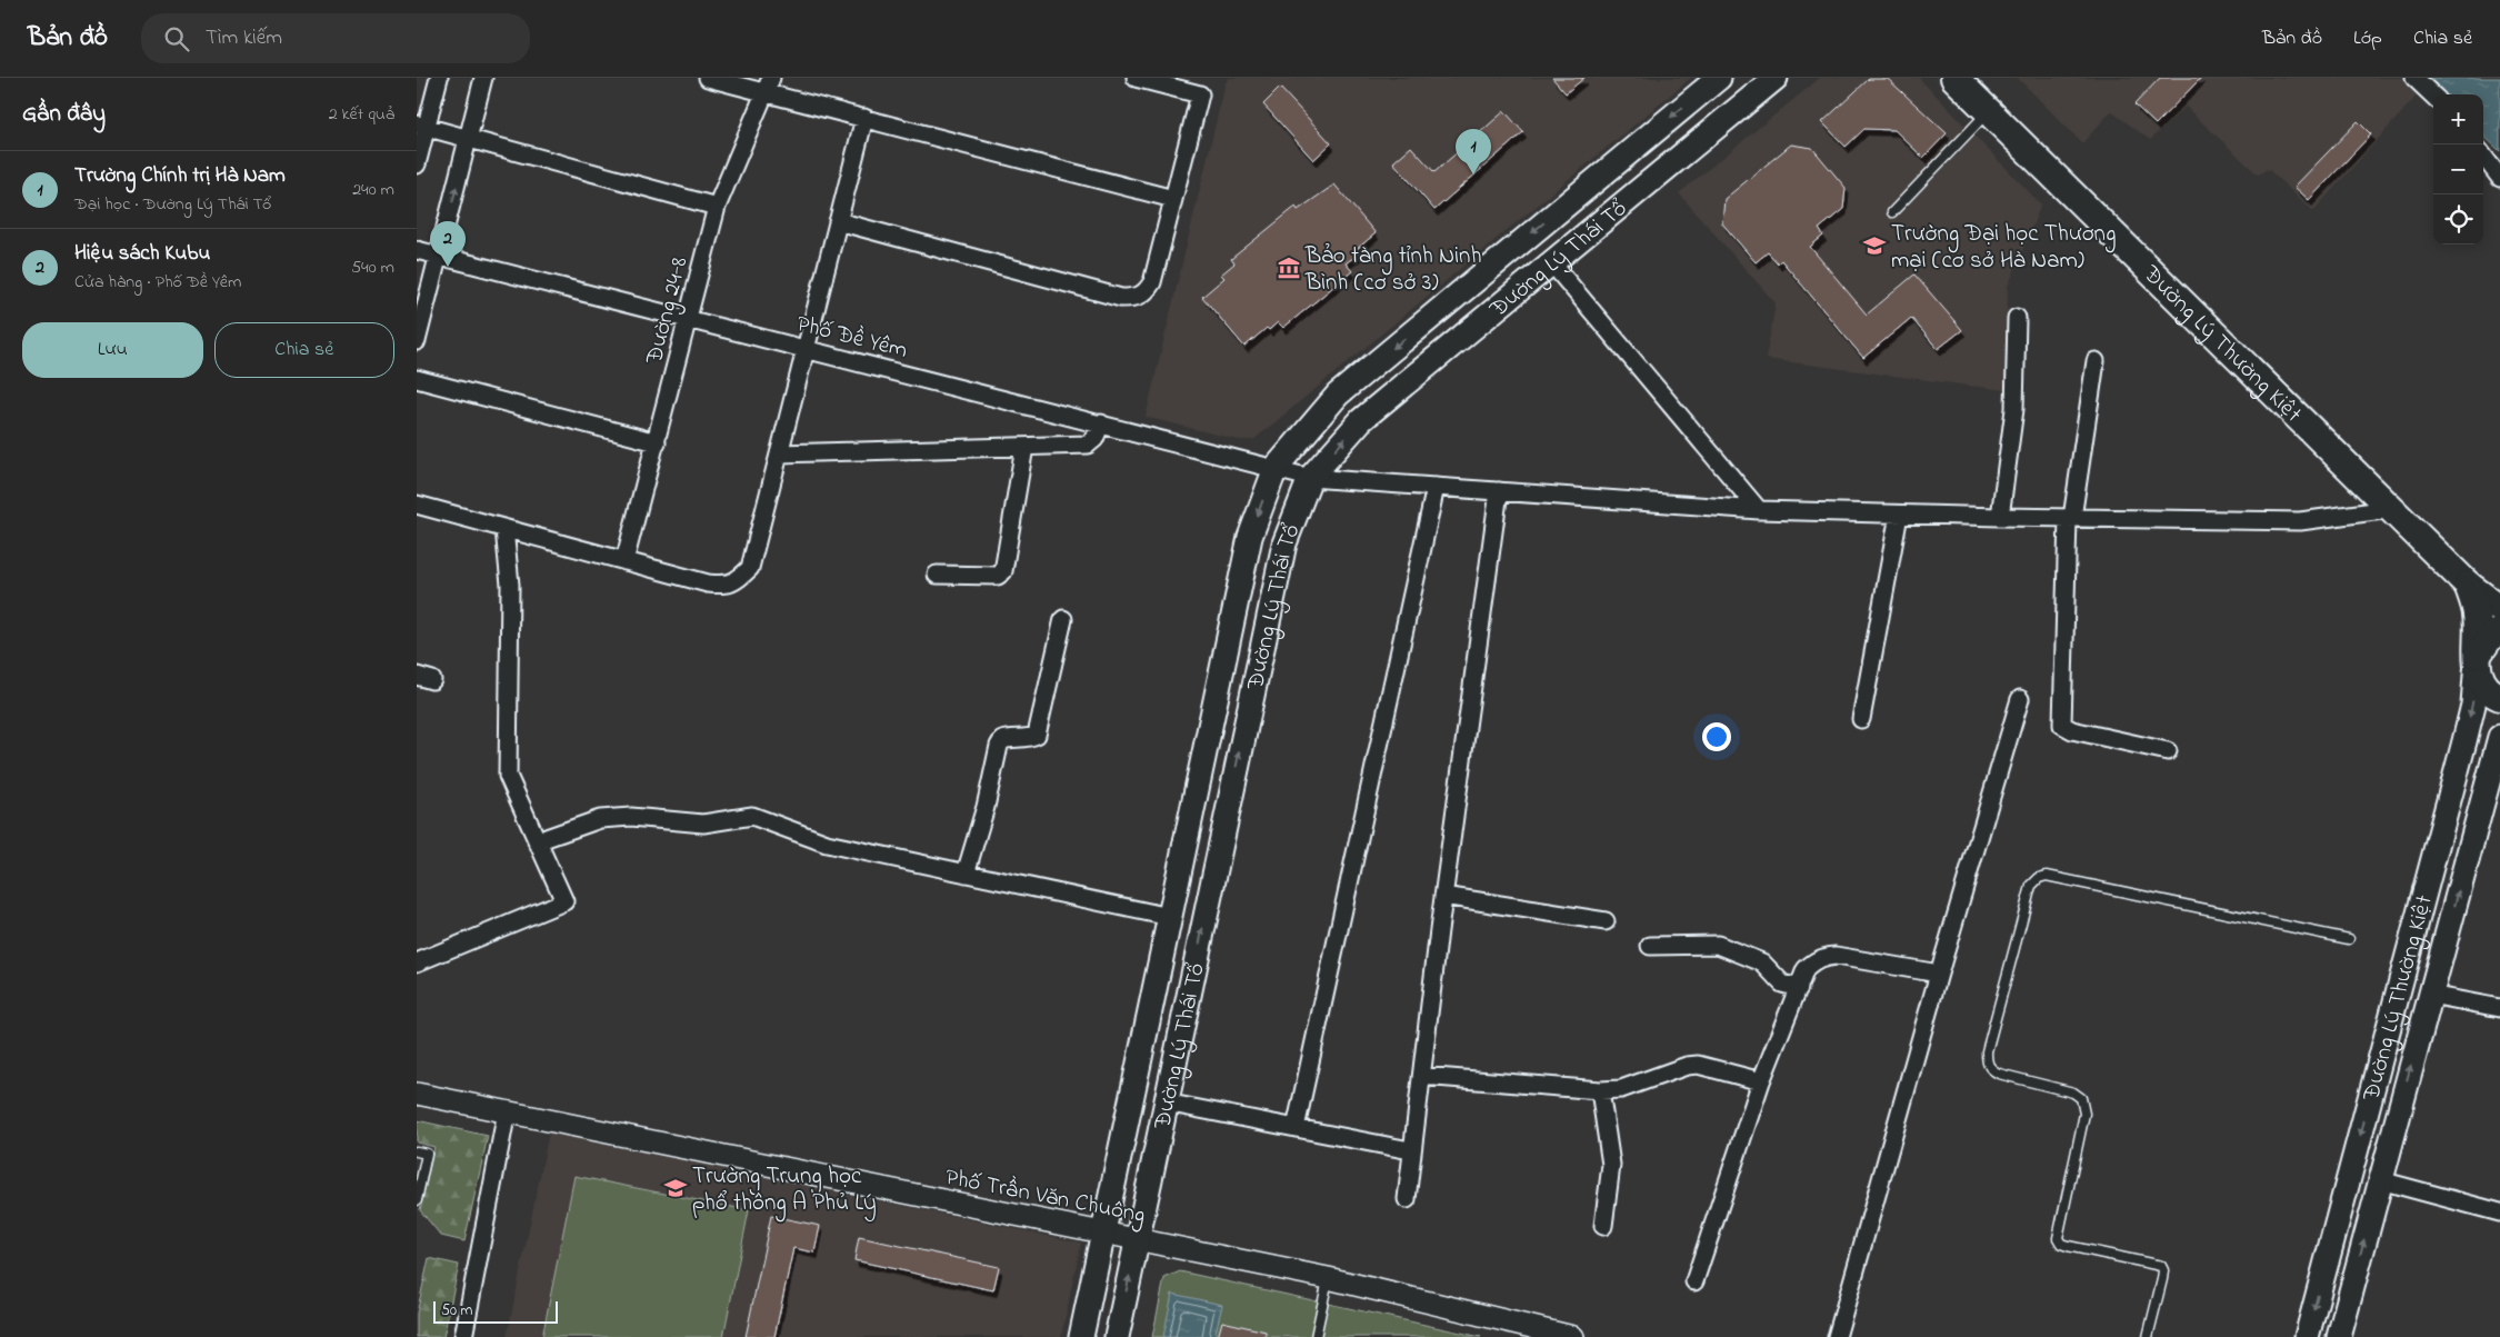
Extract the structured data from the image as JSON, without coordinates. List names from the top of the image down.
{
  "streets": {
    "main road": ["Đường Lý Thái Tổ", "Đường Lý Thường Kiệt"],
    "street": ["Đường 24-8", "Phố Đề Yêm", "Phố Trần Văn Chuông"]
  },
  "crossings": [
    ["Đường Lý Thái Tổ", "Phố Đề Yêm"],
    ["Đường Lý Thái Tổ", "Phố Trần Văn Chuông"],
    ["Đường 24-8", "Phố Đề Yêm"],
    ["Phố Đề Yêm", "Đường Lý Thường Kiệt"]
  ],
  "places": {
    "school or university": ["Trường Đại học Thương mại (cơ sở Hà Nam)", "Trường Trung học phổ thông A Phủ Lý"],
    "museum": ["Bảo tàng tỉnh Ninh Bình (cơ sở 3)"]
  },
  "scale_bar": "50 m",
  "page": {
    "header": "Bản đồ",
    "search": "Tìm kiếm",
    "nav": ["Bản đồ", "Lớp", "Chia sẻ"],
    "heading": ["Gần đây", "2 kết quả"],
    "map_buttons": ["+", "−"],
    "pins": ["1", "2"],
    "list": [
      {
        "mark": "1",
        "name": "Trường Chính trị Hà Nam",
        "note": "Đại học · Đường Lý Thái Tổ",
        "value": "240 m"
      },
      {
        "mark": "2",
        "name": "Hiệu sách Kubu",
        "note": "Cửa hàng · Phố Đề Yêm",
        "value": "540 m"
      }
    ],
    "buttons": ["Lưu", "Chia sẻ"],
    "scale": "50 m"
  }
}
